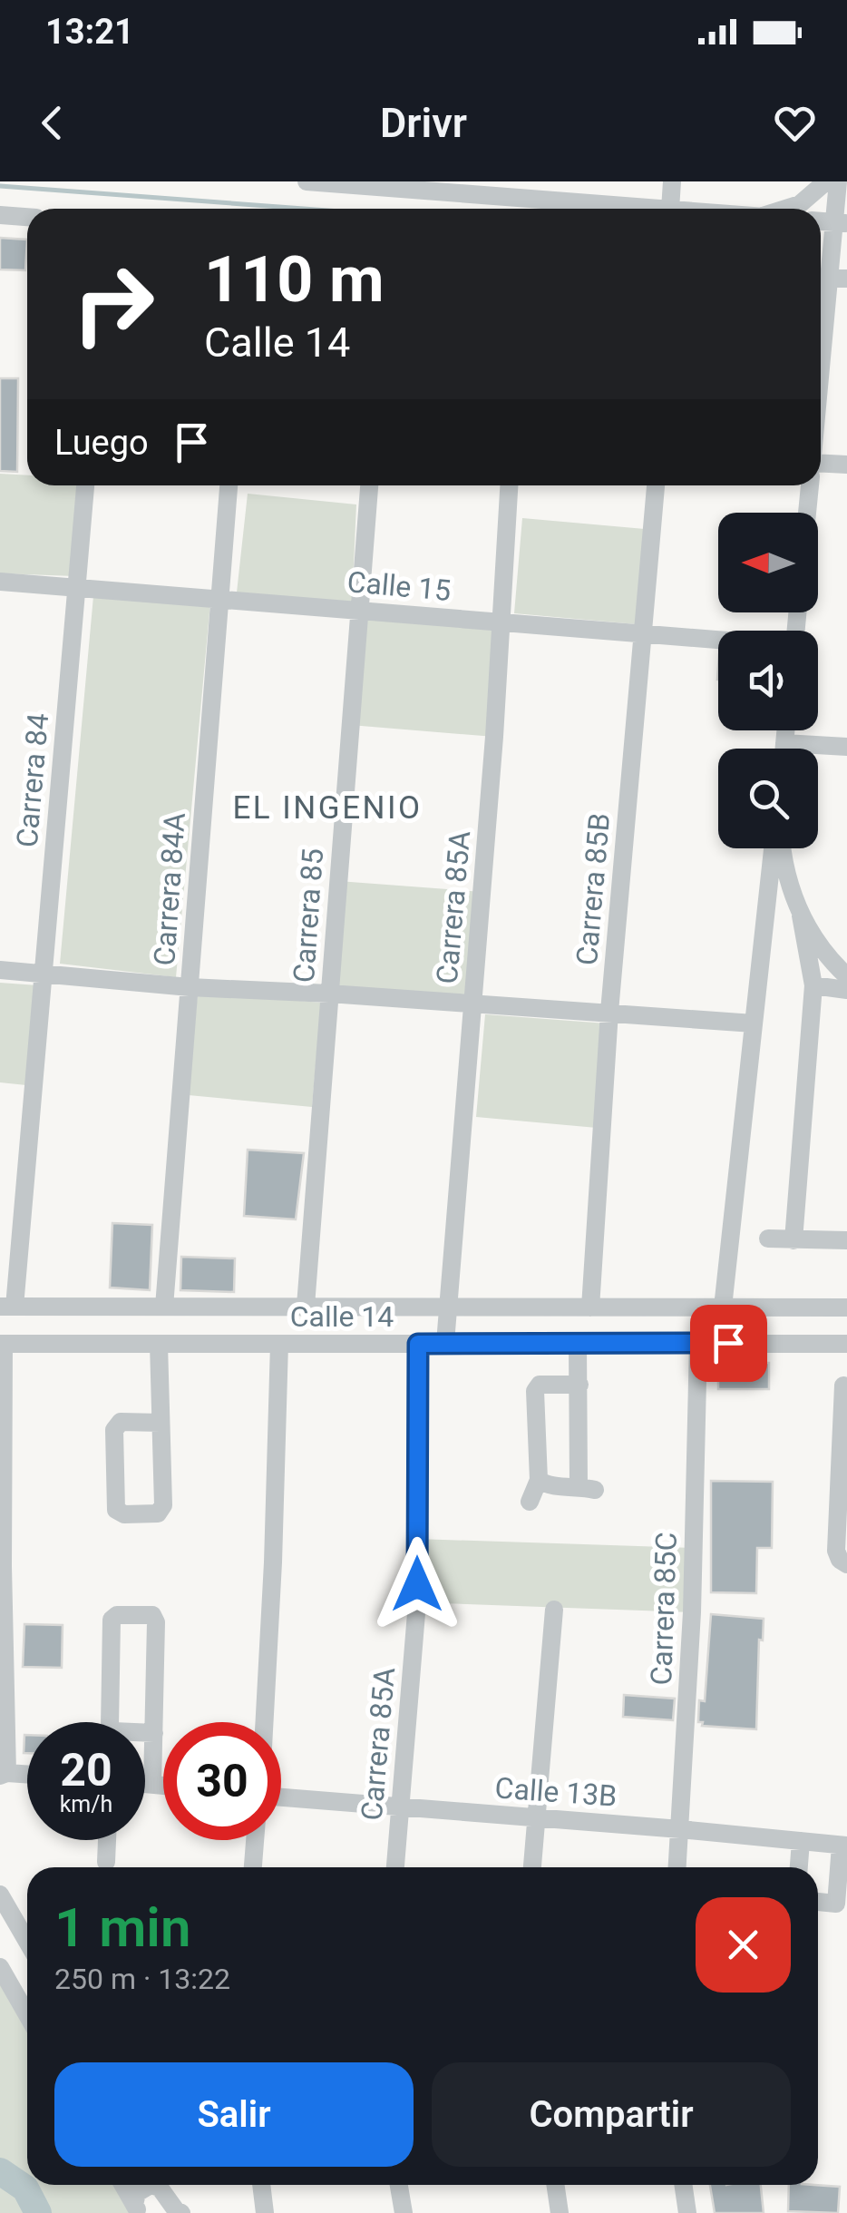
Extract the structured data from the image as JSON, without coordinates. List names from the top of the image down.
{
  "streets": {
    "street": [
      "Calle 15",
      "Carrera 84",
      "Carrera 84A",
      "Carrera 85B",
      "Carrera 85A",
      "Carrera 85",
      "Calle 14",
      "Carrera 85C",
      "Calle 13B"
    ]
  },
  "crossings": [
    ["Calle 15", "Carrera 84"],
    ["Calle 15", "Carrera 84A"],
    ["Calle 15", "Carrera 85B"],
    ["Calle 15", "Carrera 85A"],
    ["Calle 15", "Carrera 85"],
    ["Carrera 84", "Calle 14"],
    ["Carrera 84A", "Calle 14"],
    ["Carrera 85B", "Calle 14"],
    ["Carrera 85A", "Calle 14"],
    ["Carrera 85A", "Calle 13B"],
    ["Carrera 85", "Calle 14"],
    ["Calle 14", "Carrera 85C"],
    ["Carrera 85C", "Calle 13B"]
  ],
  "districts": ["EL INGENIO"],
  "north": "left",
  "page": {
    "status": "13:21",
    "header": "Drivr",
    "turn": ["110 m", "Calle 14"],
    "then": "Luego",
    "speed": "20 km/h",
    "limit": "30",
    "heading": ["1 min", "250 m · 13:22"],
    "buttons": ["Salir", "Compartir"]
  }
}
